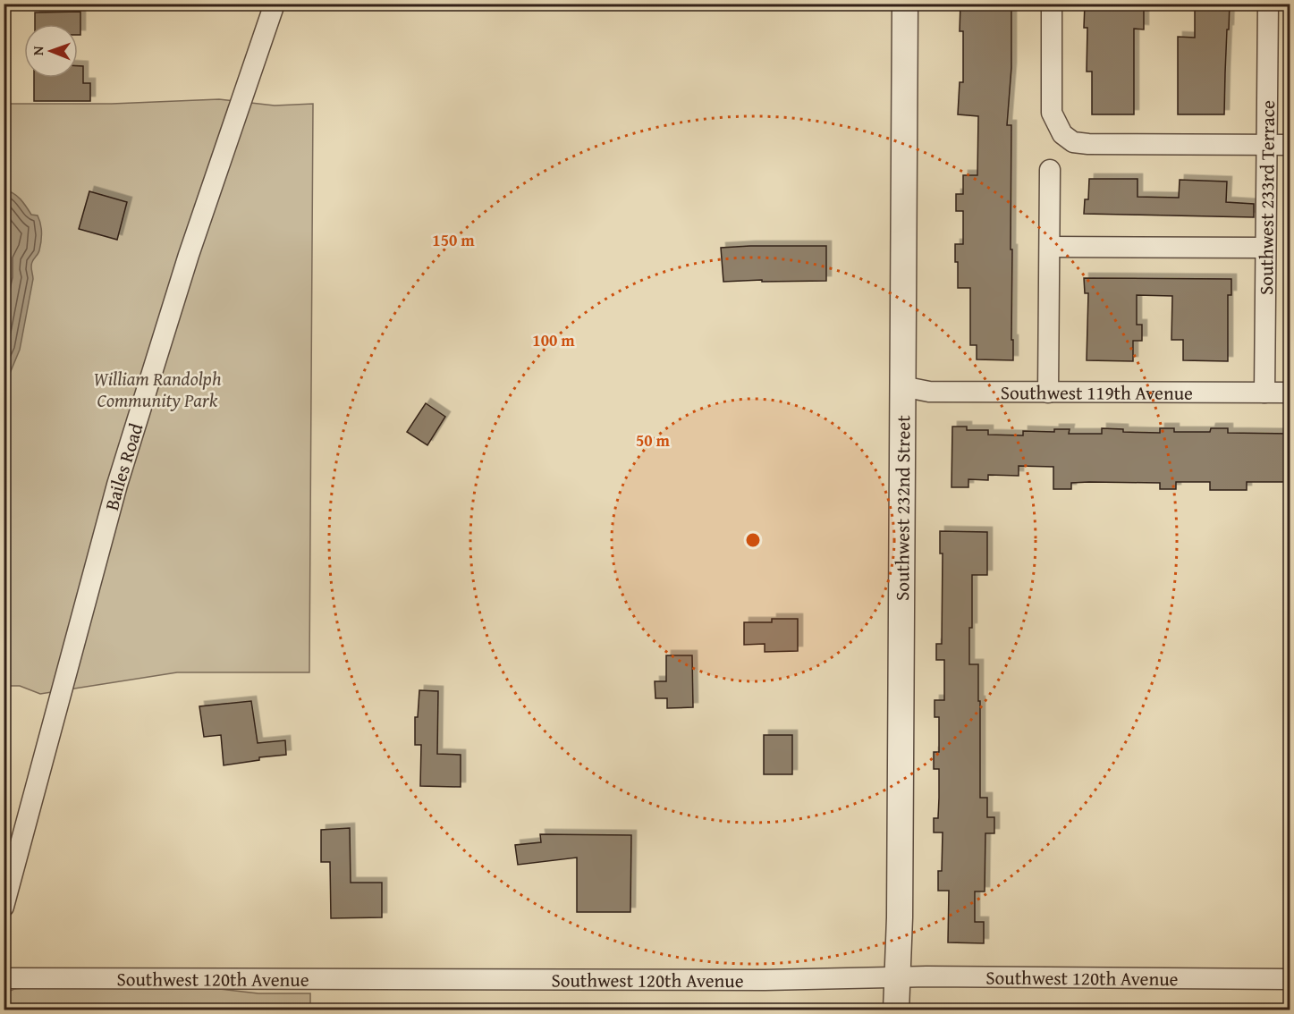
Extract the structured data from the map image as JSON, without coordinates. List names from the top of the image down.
{
  "streets": {
    "street": [
      "Southwest 233rd Terrace",
      "Southwest 119th Avenue",
      "Bailes Road",
      "Southwest 232nd Street",
      "Southwest 120th Avenue"
    ]
  },
  "crossings": [
    ["Southwest 233rd Terrace", "Southwest 119th Avenue"],
    ["Southwest 119th Avenue", "Southwest 232nd Street"],
    ["Southwest 232nd Street", "Southwest 120th Avenue"]
  ],
  "parks": ["William Randolph Community Park"],
  "north": "left",
  "rings": ["150 m", "100 m", "50 m"]
}
